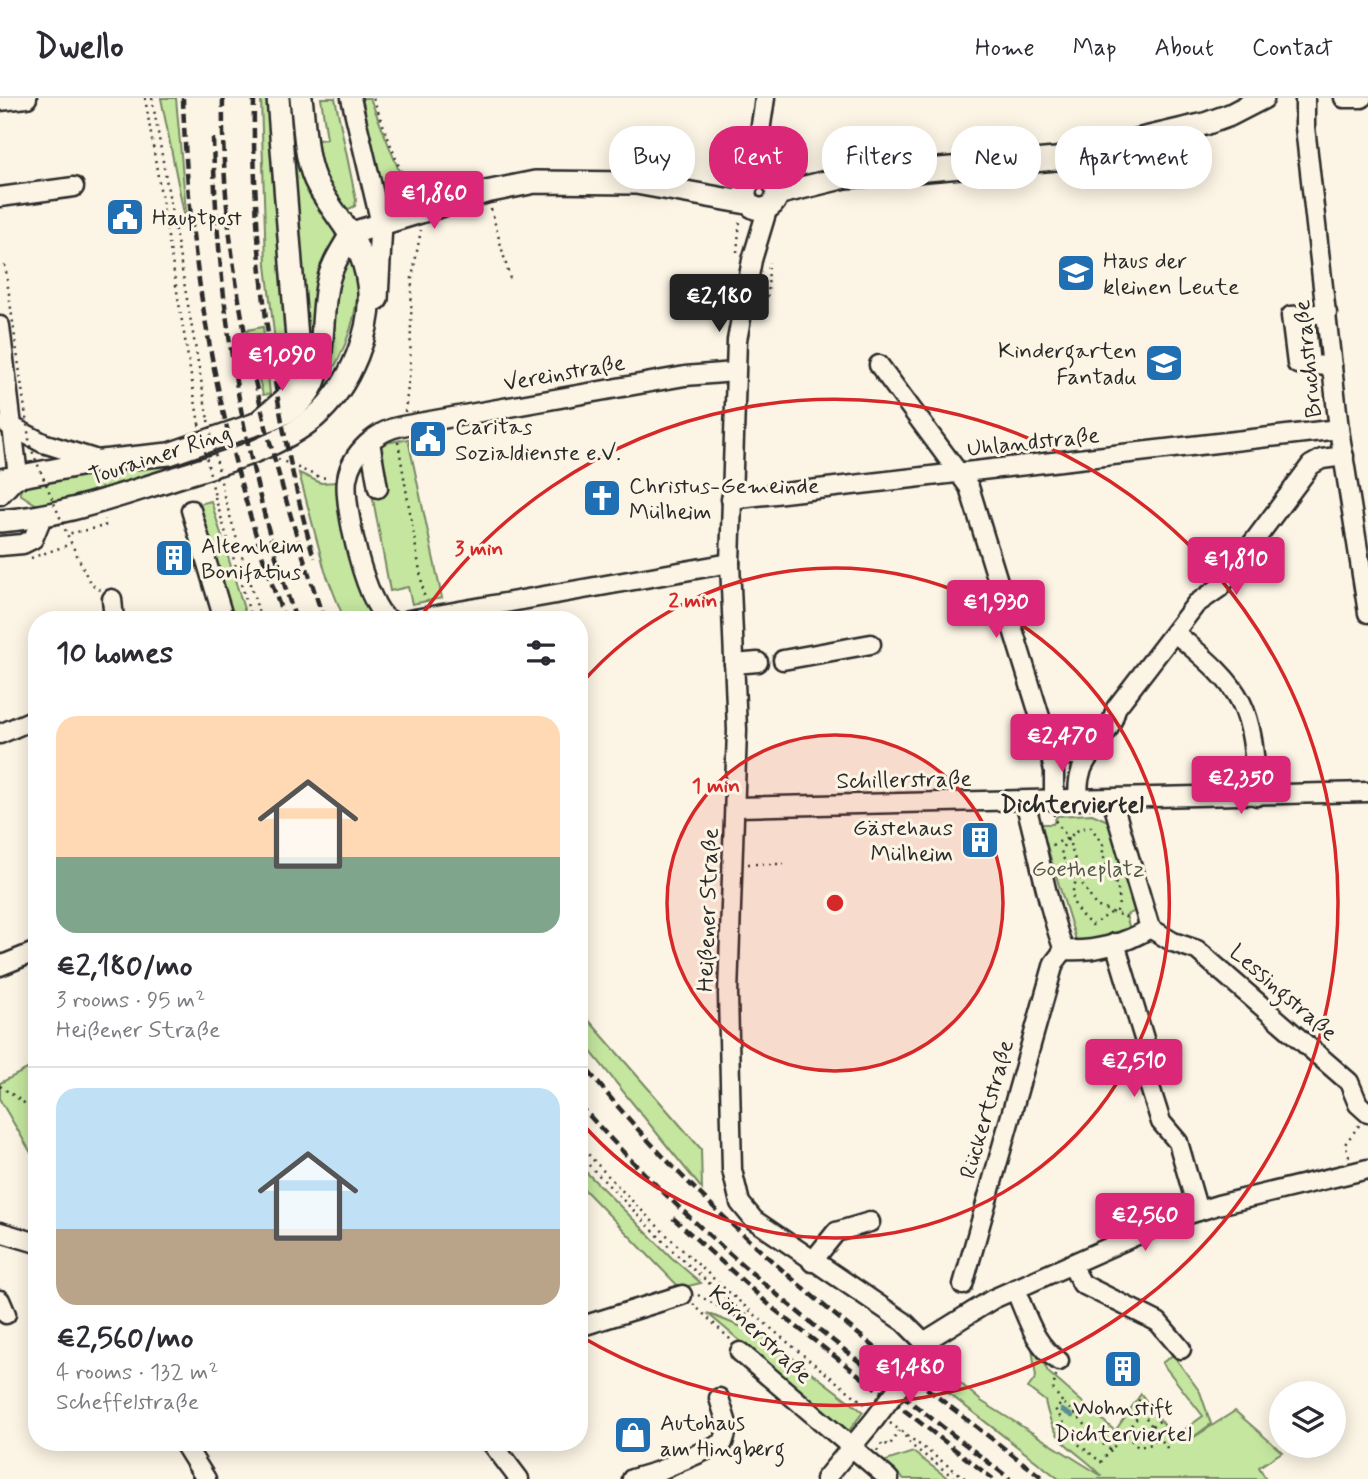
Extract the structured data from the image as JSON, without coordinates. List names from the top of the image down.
{
  "streets": {
    "main road": ["Tourainer Ring"],
    "street": [
      "Bruchstraße",
      "Vereinstraße",
      "Uhlandstraße",
      "Schillerstraße",
      "Heißener Straße",
      "Lessingstraße",
      "Rückertstraße",
      "Körnerstraße"
    ]
  },
  "crossings": [
    ["Bruchstraße", "Uhlandstraße"],
    ["Vereinstraße", "Heißener Straße"],
    ["Uhlandstraße", "Heißener Straße"],
    ["Schillerstraße", "Heißener Straße"]
  ],
  "districts": ["Dichterviertel"],
  "parks": ["Goetheplatz"],
  "places": {
    "public building": ["Hauptpost", "Caritas Sozialdienste e.V."],
    "school or university": ["Haus der kleinen Leute", "Kindergarten Fantadu"],
    "church": ["Christus-Gemeinde Mülheim"],
    "building": ["Altenheim Bonifatius", "Gästehaus Mülheim", "Wohnstift Dichterviertel"],
    "shop": ["Autohaus am Hingberg"]
  },
  "page": {
    "header": "Dwello",
    "nav": [
      "Home",
      "Map",
      "About",
      "Contact"
    ],
    "chip": [
      "Buy",
      "Rent",
      "Filters",
      "New",
      "Apartment"
    ],
    "price": [
      "€1,860",
      "€2,180",
      "€1,090",
      "€1,810",
      "€1,930",
      "€2,470",
      "€2,350",
      "€2,510",
      "€2,560",
      "€1,480"
    ],
    "heading": "10 homes",
    "list": [
      {
        "name": "€2,180/mo",
        "note": "3 rooms · 95 m² · Heißener Straße"
      },
      {
        "name": "€2,560/mo",
        "note": "4 rooms · 132 m² · Scheffelstraße"
      }
    ]
  },
  "rings": ["3 min", "2 min", "1 min"]
}
